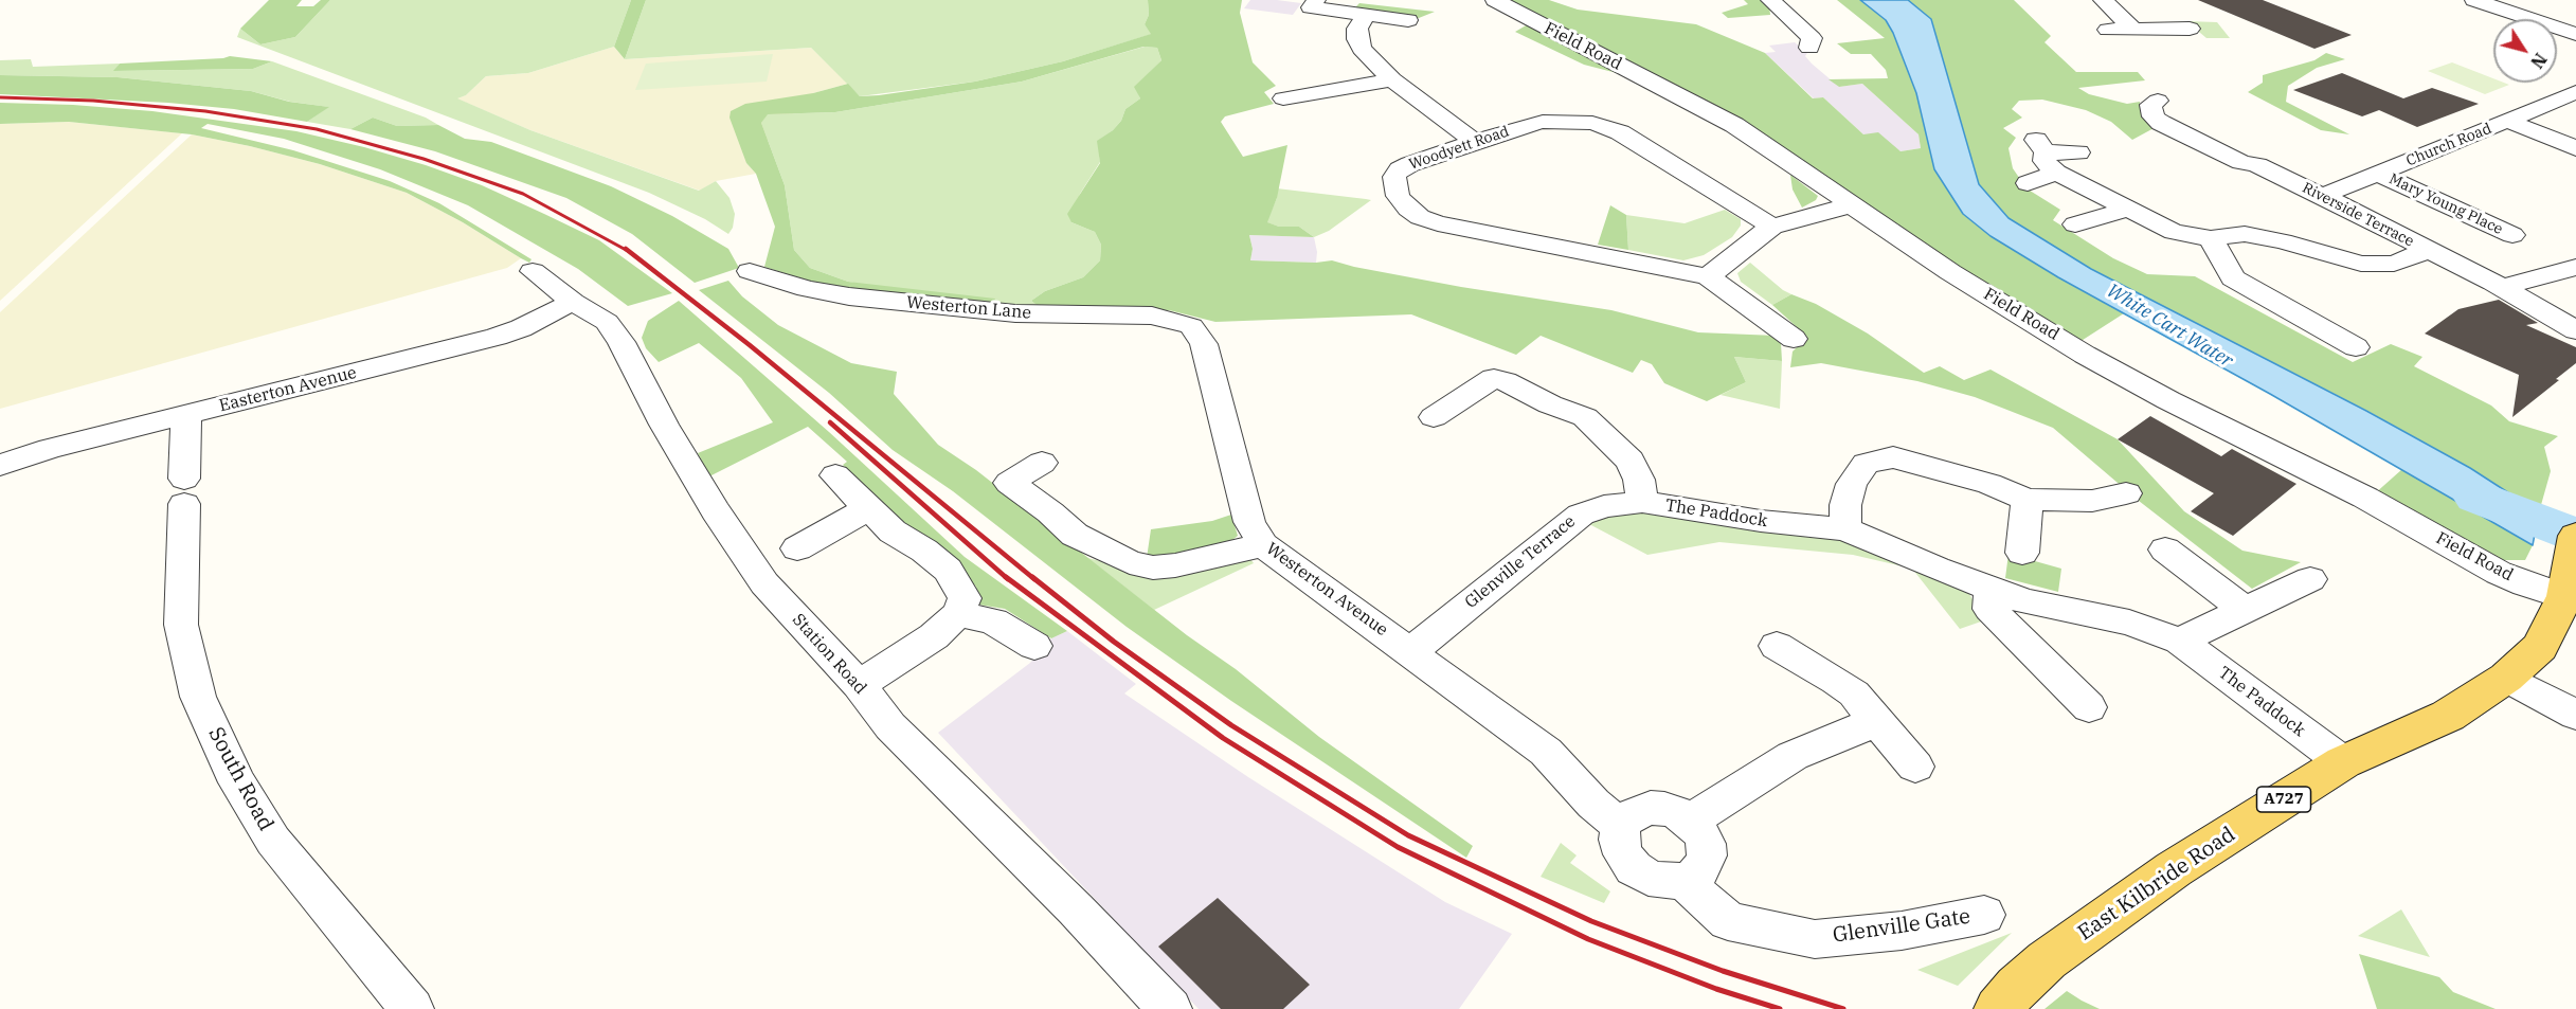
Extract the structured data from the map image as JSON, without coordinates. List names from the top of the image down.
{
  "streets": {
    "main road": ["A727", "East Kilbride Road"],
    "street": [
      "Field Road",
      "Church Road",
      "Woodyett Road",
      "Mary Young Place",
      "Riverside Terrace",
      "Westerton Lane",
      "Easterton Avenue",
      "The Paddock",
      "Glenville Terrace",
      "Westerton Avenue",
      "Station Road",
      "South Road",
      "Glenville Gate"
    ]
  },
  "crossings": [
    ["Field Road", "East Kilbride Road"],
    ["Church Road", "Mary Young Place"],
    ["Church Road", "Riverside Terrace"],
    ["Westerton Lane", "Westerton Avenue"],
    ["Easterton Avenue", "Station Road"],
    ["Easterton Avenue", "South Road"],
    ["The Paddock", "Glenville Terrace"],
    ["The Paddock", "East Kilbride Road"],
    ["Glenville Terrace", "Westerton Avenue"],
    ["Westerton Avenue", "Glenville Gate"]
  ],
  "water": ["White Cart Water"],
  "north": "bottom right"
}
